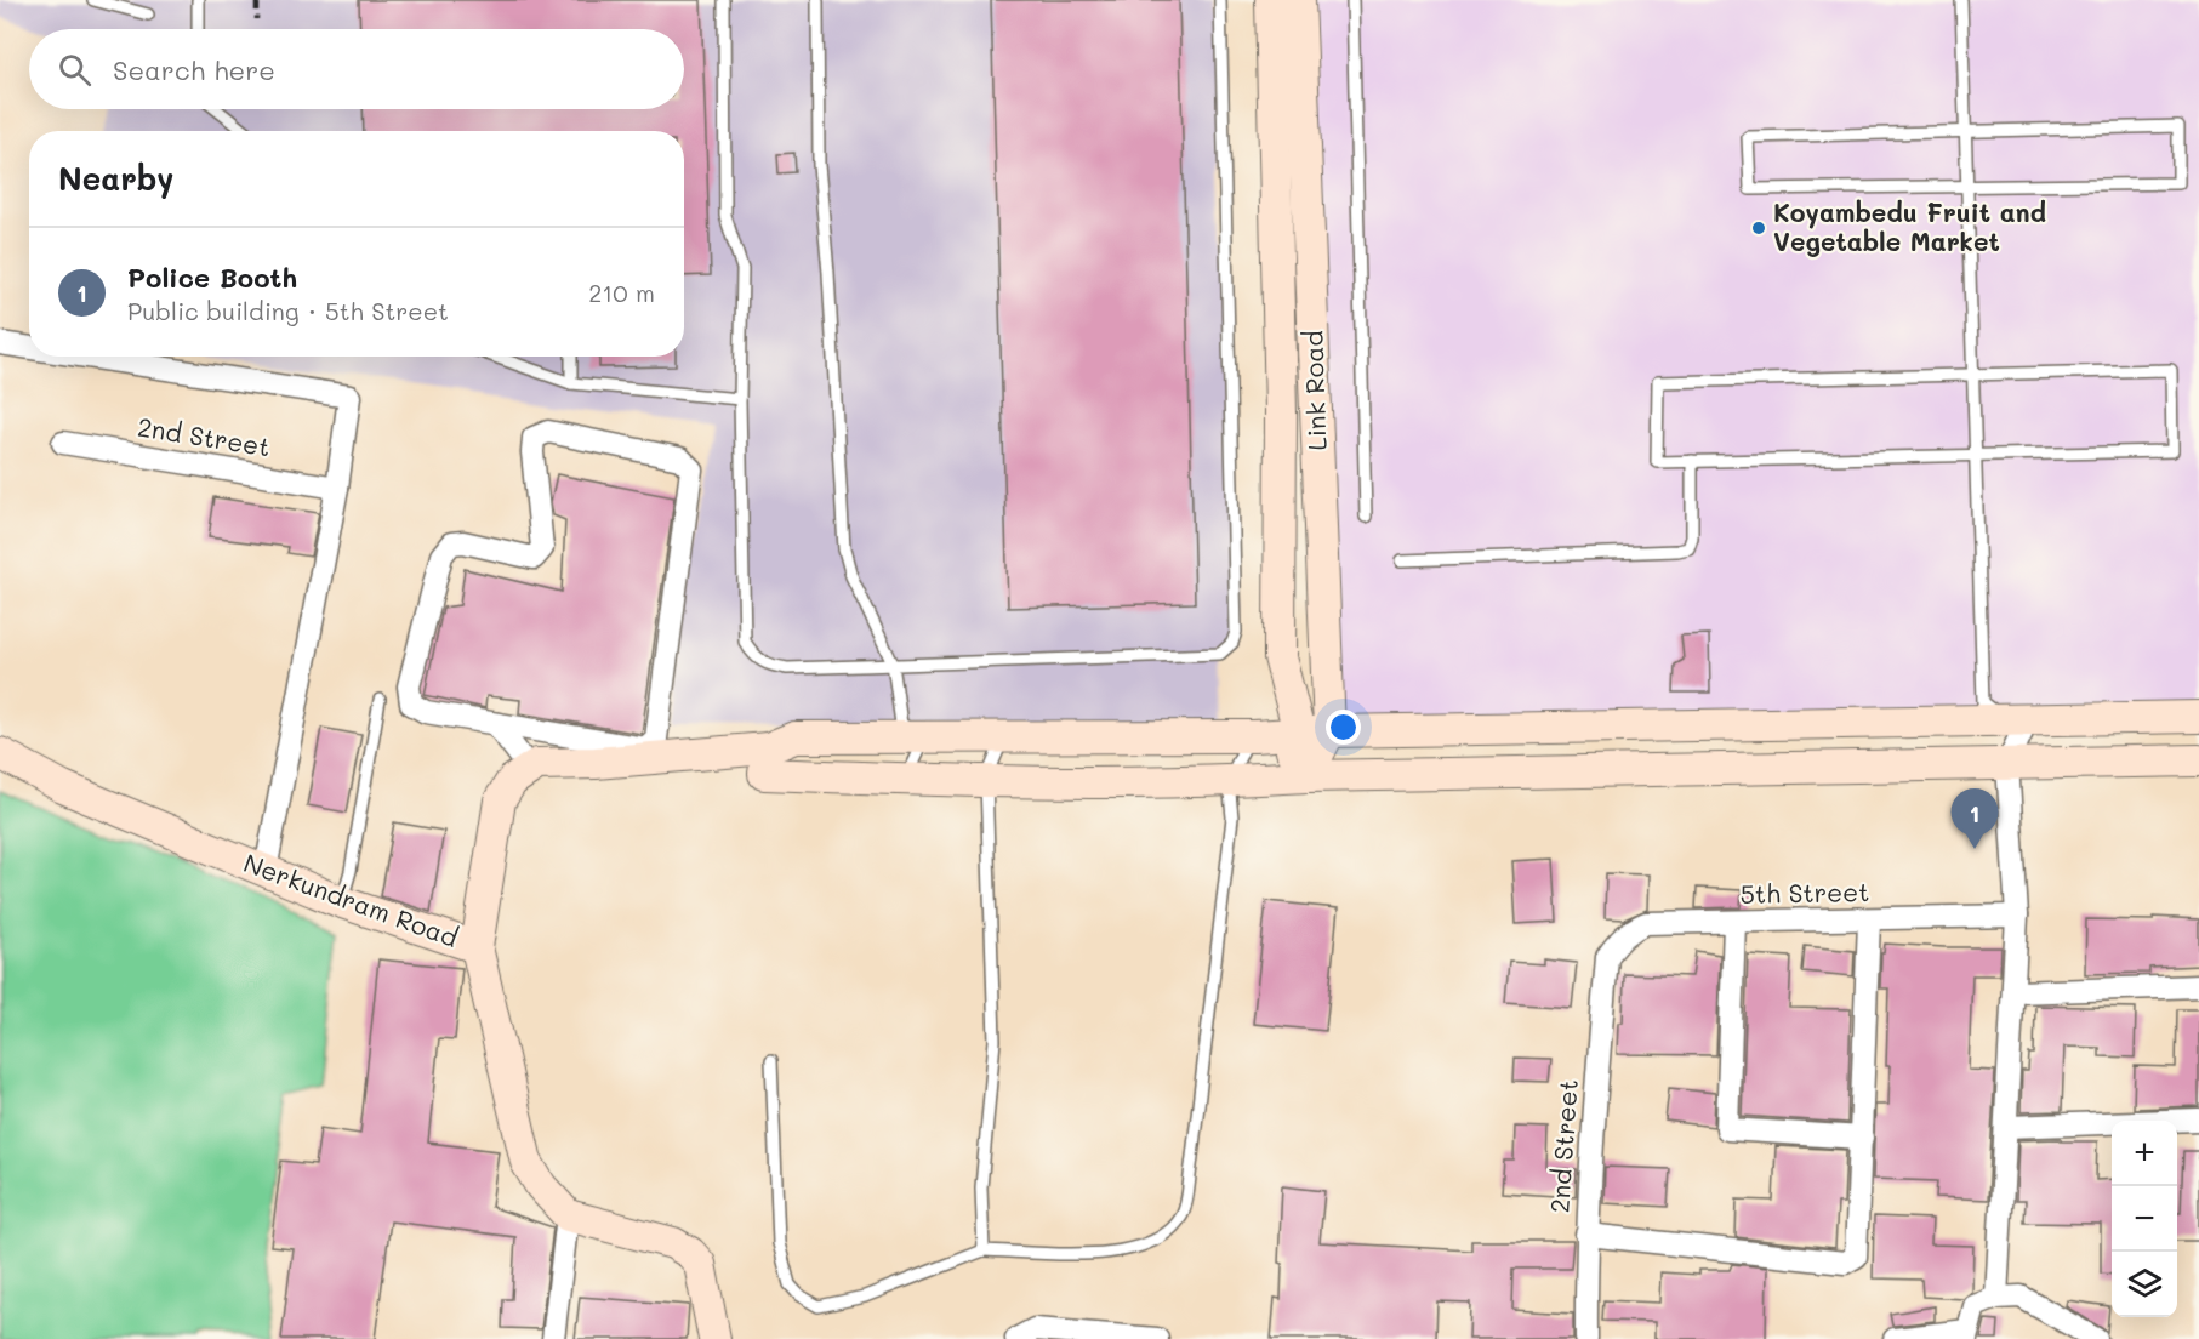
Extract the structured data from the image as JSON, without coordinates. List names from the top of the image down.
{
  "streets": {
    "street": [
      "Link Road",
      "2nd Street",
      "5th Street",
      "Nerkundram Road"
    ]
  },
  "crossings": [
    ["2nd Street", "5th Street"]
  ],
  "places": ["Koyambedu Fruit and Vegetable Market"],
  "page": {
    "search": "Search here",
    "heading": "Nearby",
    "list": [
      {
        "mark": "1",
        "name": "Police Booth",
        "note": "Public building · 5th Street",
        "value": "210 m"
      }
    ],
    "pins": "1",
    "map_buttons": ["+", "−"]
  }
}
